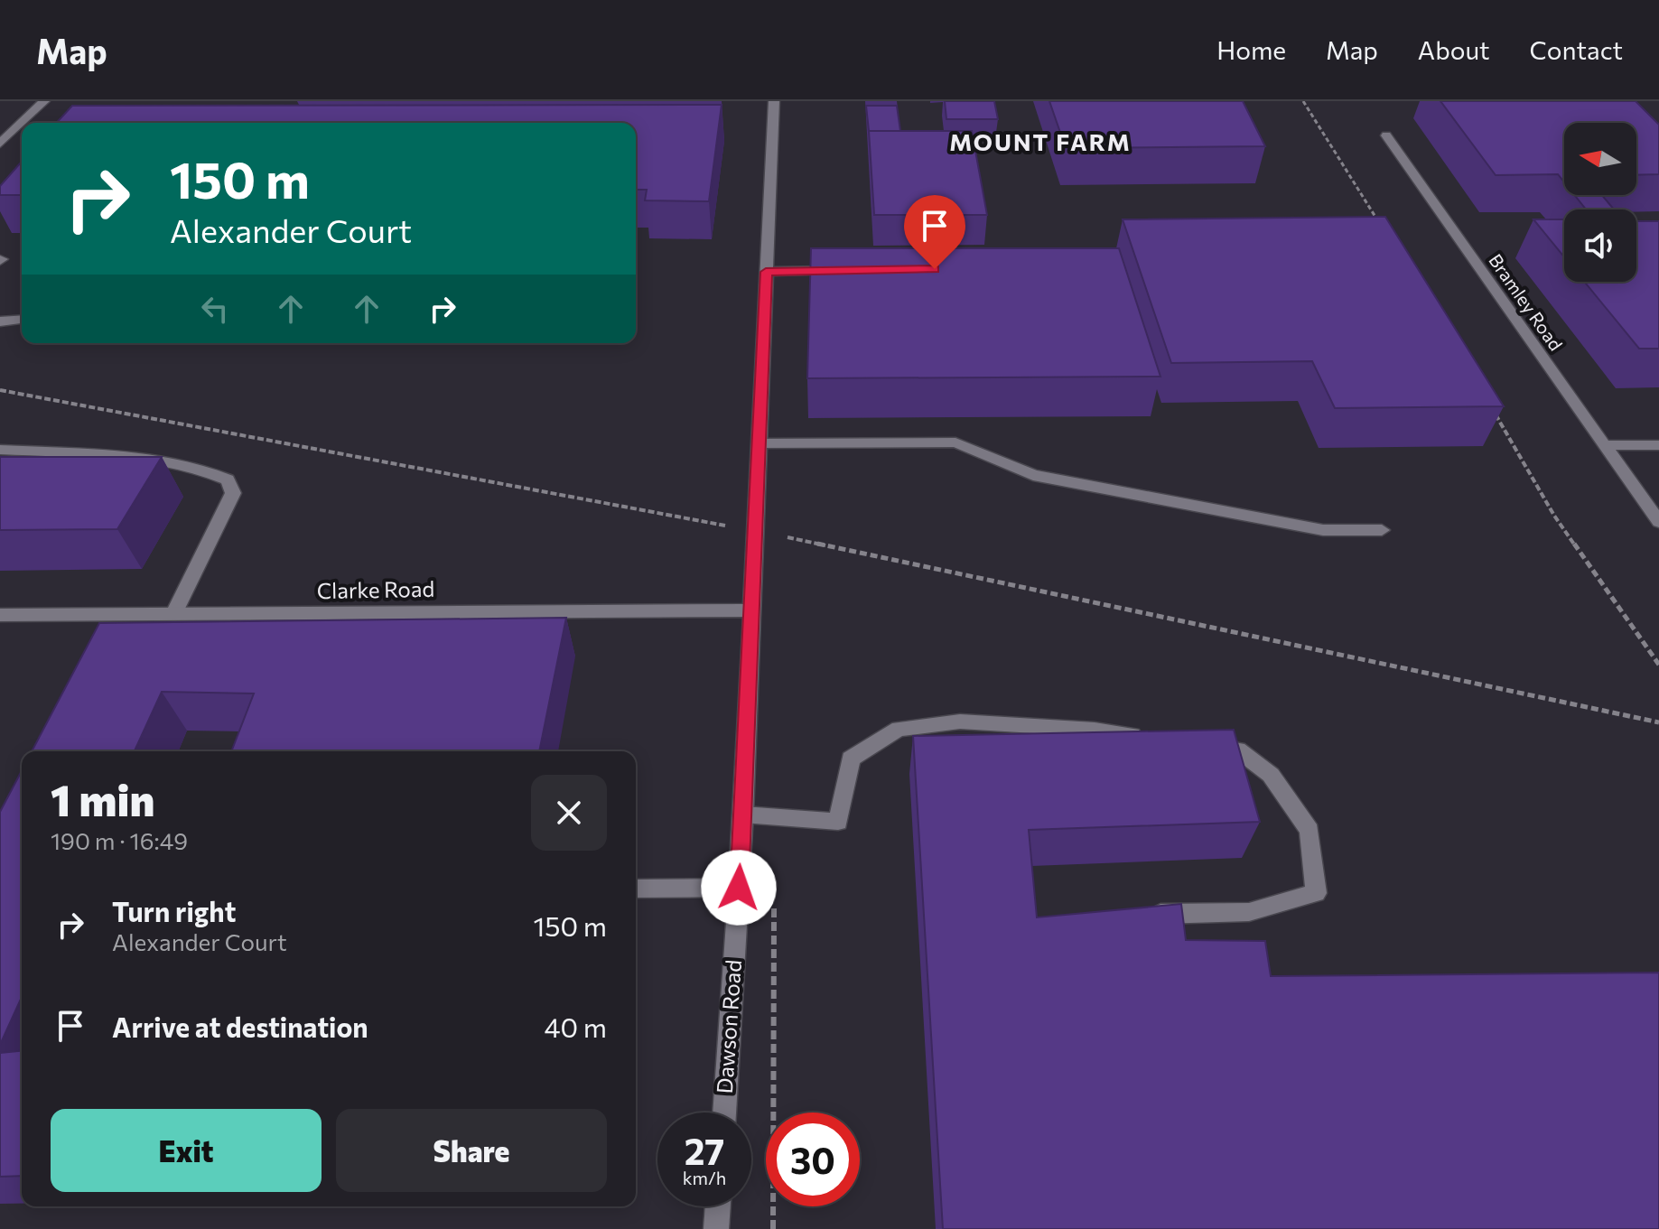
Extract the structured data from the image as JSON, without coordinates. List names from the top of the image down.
{
  "streets": {
    "street": ["Bramley Road", "Clarke Road", "Dawson Road"]
  },
  "crossings": [
    ["Clarke Road", "Dawson Road"]
  ],
  "districts": ["MOUNT FARM"],
  "north": "left",
  "page": {
    "header": "Map",
    "nav": [
      "Home",
      "Map",
      "About",
      "Contact"
    ],
    "turn": ["150 m", "Alexander Court"],
    "heading": ["1 min", "190 m · 16:49"],
    "list": [
      {
        "name": "Turn right",
        "note": "Alexander Court",
        "value": "150 m"
      },
      {
        "name": "Arrive at destination",
        "value": "40 m"
      }
    ],
    "buttons": ["Exit", "Share"],
    "speed": "27 km/h",
    "limit": "30"
  }
}
